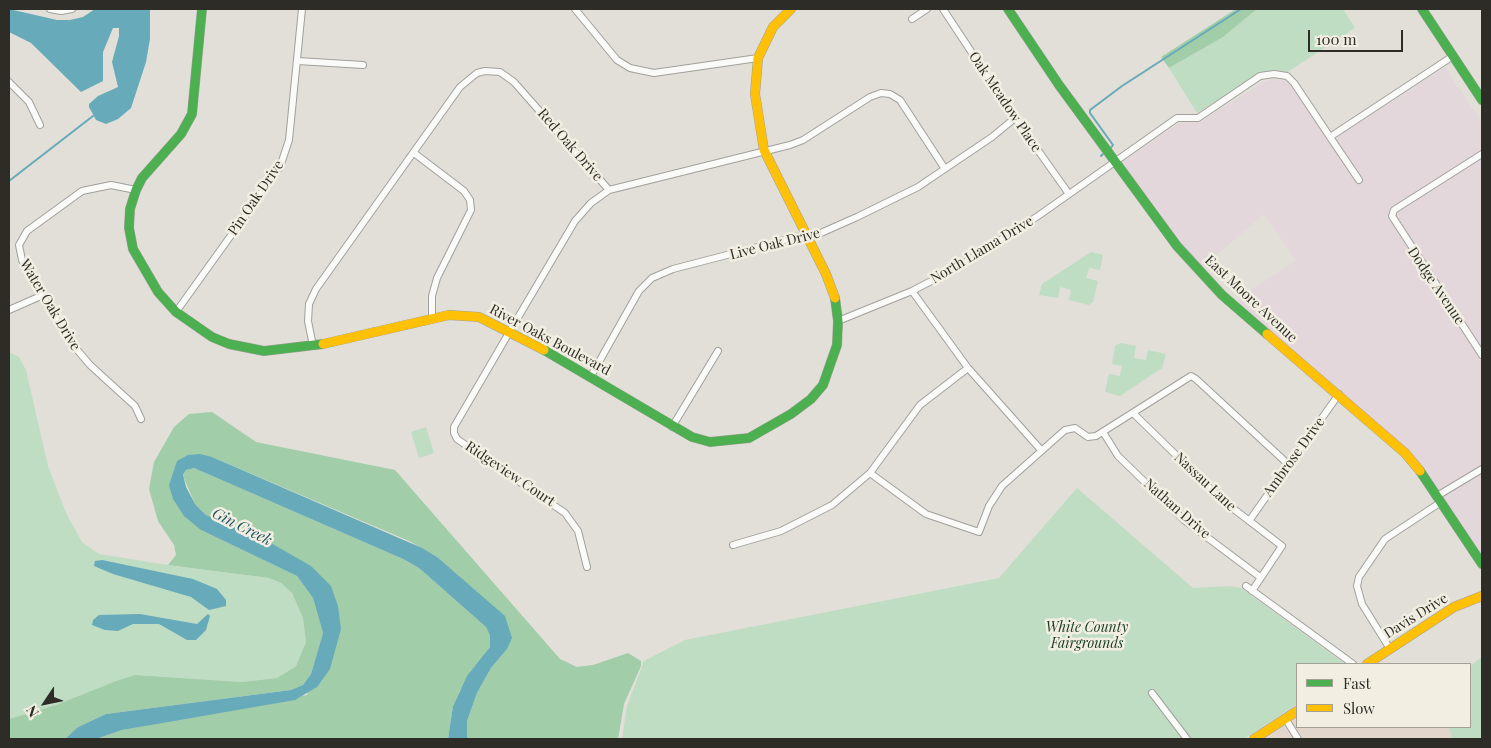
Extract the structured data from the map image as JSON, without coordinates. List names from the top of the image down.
{
  "streets": {
    "street": [
      "Oak Meadow Place",
      "Red Oak Drive",
      "Pin Oak Drive",
      "Live Oak Drive",
      "North Llama Drive",
      "Dodge Avenue",
      "East Moore Avenue",
      "Water Oak Drive",
      "River Oaks Boulevard",
      "Ambrose Drive",
      "Ridgeview Court",
      "Nassau Lane",
      "Nathan Drive",
      "Davis Drive"
    ]
  },
  "crossings": [
    ["Oak Meadow Place", "Live Oak Drive"],
    ["Oak Meadow Place", "North Llama Drive"],
    ["Red Oak Drive", "Live Oak Drive"],
    ["Red Oak Drive", "River Oaks Boulevard"],
    ["Pin Oak Drive", "River Oaks Boulevard"],
    ["Live Oak Drive", "River Oaks Boulevard"],
    ["North Llama Drive", "East Moore Avenue"],
    ["North Llama Drive", "River Oaks Boulevard"],
    ["East Moore Avenue", "Ambrose Drive"],
    ["Water Oak Drive", "River Oaks Boulevard"],
    ["River Oaks Boulevard", "Ridgeview Court"],
    ["Ambrose Drive", "Nassau Lane"],
    ["Nassau Lane", "Nathan Drive"]
  ],
  "water": ["Gin Creek"],
  "parks": ["White County Fairgrounds"],
  "legend": ["Fast", "Slow"],
  "scale_bar": "100 m",
  "north": "bottom left"
}
